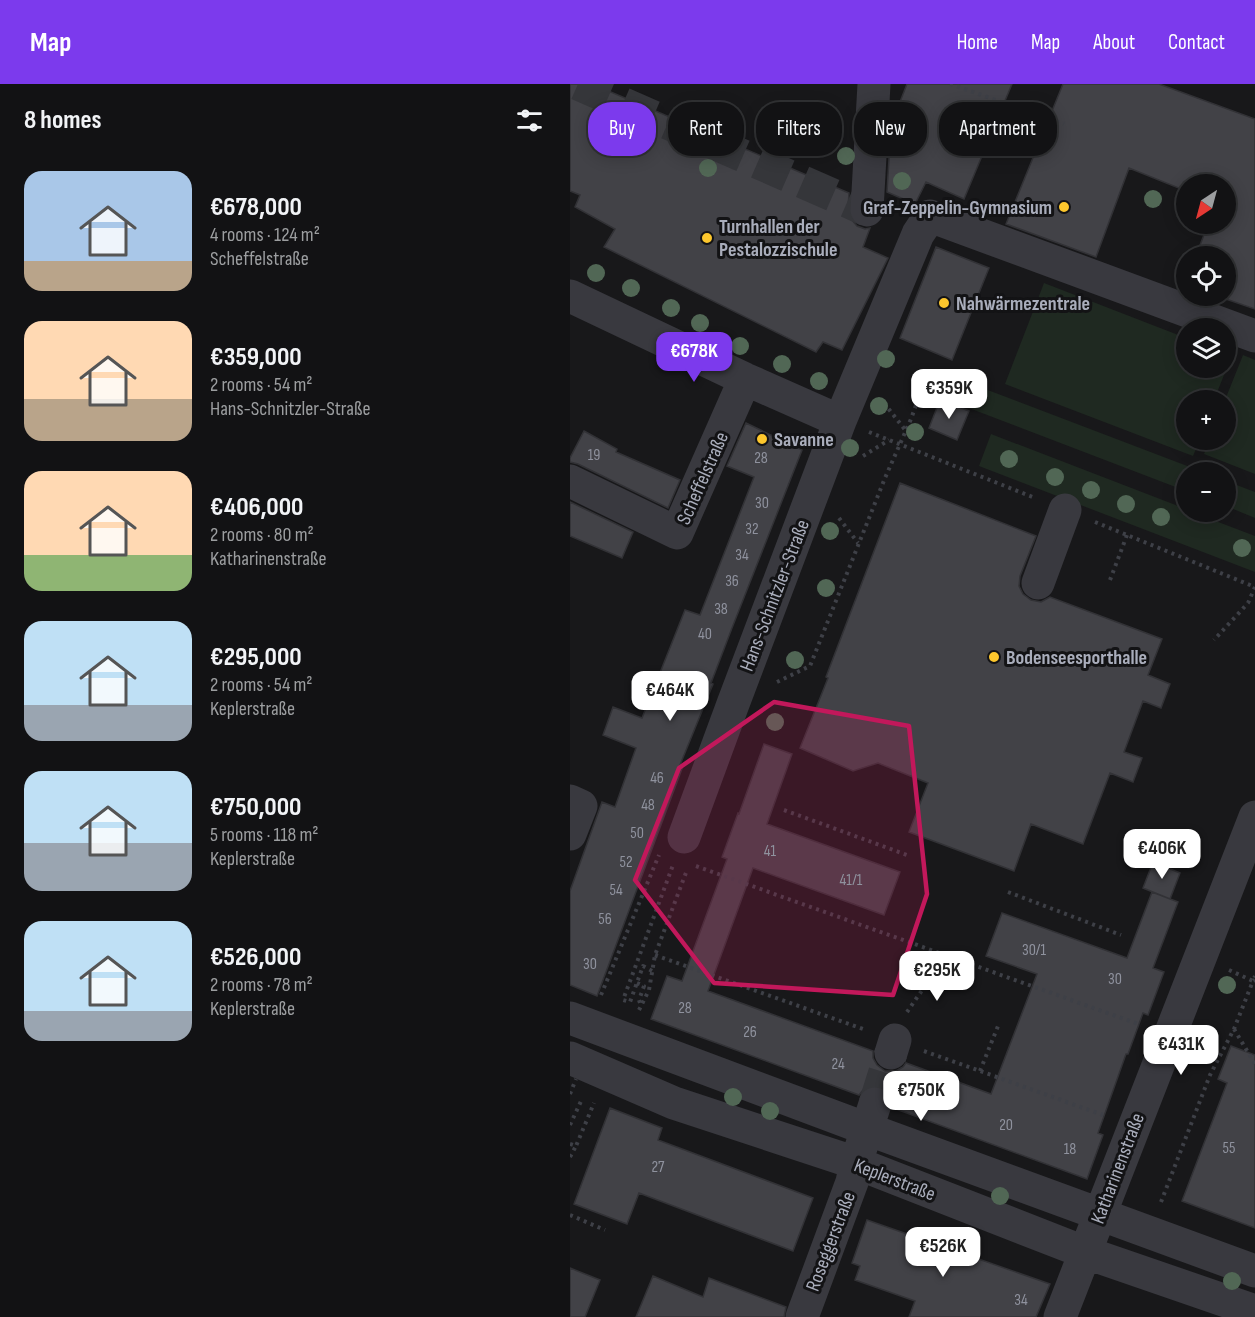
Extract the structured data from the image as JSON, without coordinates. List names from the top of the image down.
{
  "streets": {
    "street": [
      "Scheffelstraße",
      "Hans-Schnitzler-Straße",
      "Katharinenstraße",
      "Keplerstraße",
      "Roseggerstraße"
    ]
  },
  "crossings": [
    ["Katharinenstraße", "Keplerstraße"],
    ["Keplerstraße", "Roseggerstraße"]
  ],
  "places": [
    "Graf-Zeppelin-Gymnasium",
    "Turnhallen der Pestalozzischule",
    "Nahwärmezentrale",
    "Savanne",
    "Bodenseesporthalle"
  ],
  "house_numbers": [
    "19",
    "28",
    "30",
    "32",
    "34",
    "36",
    "38",
    "40",
    "46",
    "48",
    "50",
    "41",
    "52",
    "41/1",
    "54",
    "56",
    "30/1",
    "30",
    "30",
    "28",
    "26",
    "24",
    "20",
    "55",
    "18",
    "27",
    "34"
  ],
  "north": "bottom left",
  "page": {
    "header": "Map",
    "nav": [
      "Home",
      "Map",
      "About",
      "Contact"
    ],
    "heading": "8 homes",
    "chip": [
      "Buy",
      "Rent",
      "Filters",
      "New",
      "Apartment"
    ],
    "list": [
      {
        "name": "€678,000",
        "note": "4 rooms · 124 m² · Scheffelstraße"
      },
      {
        "name": "€359,000",
        "note": "2 rooms · 54 m² · Hans-Schnitzler-Straße"
      },
      {
        "name": "€406,000",
        "note": "2 rooms · 80 m² · Katharinenstraße"
      },
      {
        "name": "€295,000",
        "note": "2 rooms · 54 m² · Keplerstraße"
      },
      {
        "name": "€750,000",
        "note": "5 rooms · 118 m² · Keplerstraße"
      },
      {
        "name": "€526,000",
        "note": "2 rooms · 78 m² · Keplerstraße"
      }
    ],
    "map_buttons": ["+", "−"],
    "price": [
      "€678K",
      "€359K",
      "€464K",
      "€406K",
      "€295K",
      "€431K",
      "€750K",
      "€526K"
    ]
  }
}
